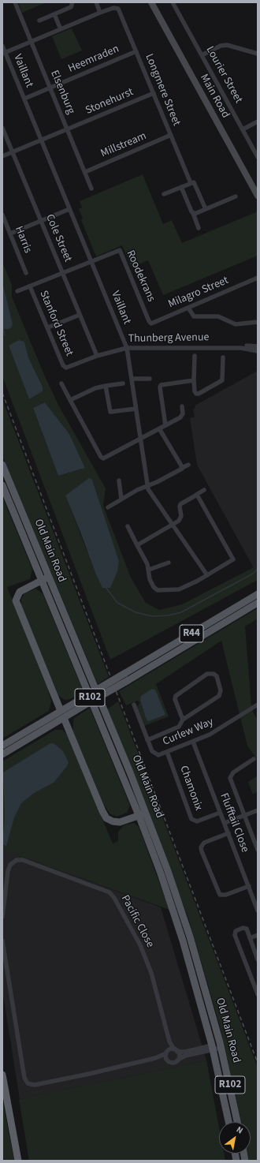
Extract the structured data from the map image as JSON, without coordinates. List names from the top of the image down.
{
  "streets": {
    "main road": [
      "Main Road",
      "Old Main Road",
      "R44",
      "R102"
    ],
    "street": [
      "Heemraden",
      "Vaillant",
      "Lourier Street",
      "Longmere Street",
      "Elsenburg",
      "Stonehurst",
      "Millstream",
      "Cole Street",
      "Harris",
      "Roodekrans",
      "Milagro Street",
      "Stanford Street",
      "Thunberg Avenue",
      "Curlew Way",
      "Chamonix",
      "Flufftail Close",
      "Pacific Close"
    ]
  },
  "crossings": [
    ["Heemraden", "Vaillant"],
    ["Heemraden", "Longmere Street"],
    ["Heemraden", "Elsenburg"],
    ["Vaillant", "Stonehurst"],
    ["Vaillant", "Roodekrans"],
    ["Vaillant", "Thunberg Avenue"],
    ["Longmere Street", "Stonehurst"],
    ["Longmere Street", "Millstream"],
    ["Elsenburg", "Stonehurst"],
    ["Elsenburg", "Millstream"],
    ["Stonehurst", "Cole Street"],
    ["Cole Street", "Thunberg Avenue"],
    ["Roodekrans", "Milagro Street"],
    ["Stanford Street", "Thunberg Avenue"],
    ["Curlew Way", "Chamonix"],
    ["Curlew Way", "Flufftail Close"],
    ["Chamonix", "Flufftail Close"]
  ],
  "north": "top right"
}
